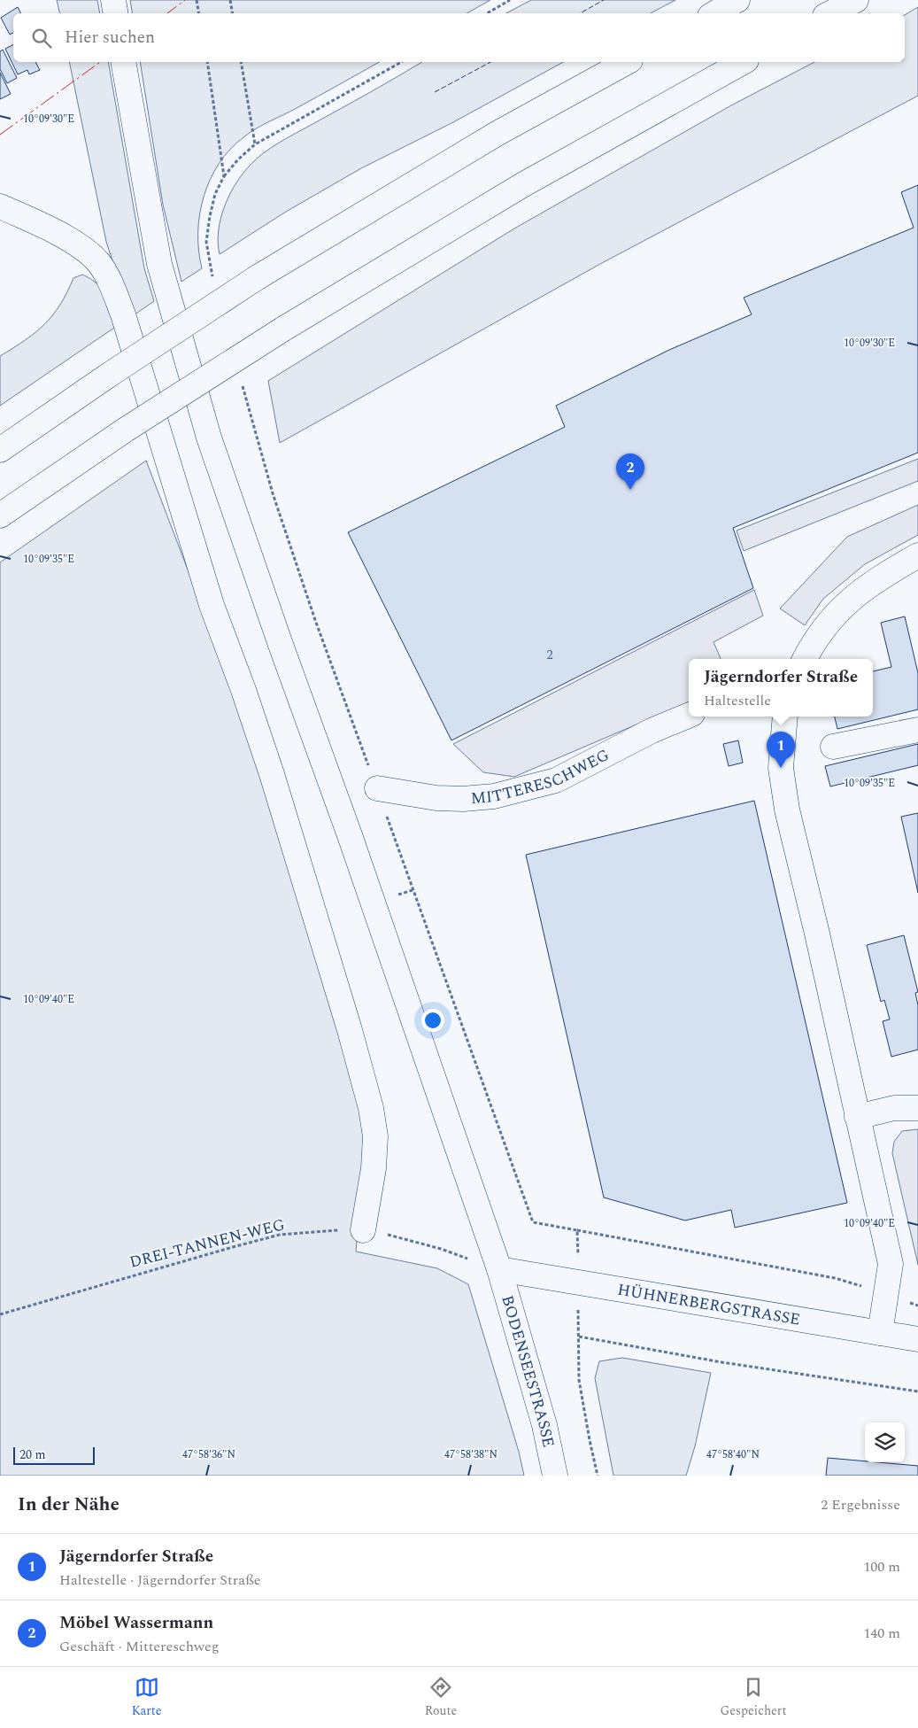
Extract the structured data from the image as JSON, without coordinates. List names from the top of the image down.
{
  "streets": {
    "main road": ["MITTERESCHWEG", "HÜHNERBERGSTRASSE", "BODENSEESTRASSE"],
    "path": ["DREI-TANNEN-WEG"]
  },
  "crossings": [
    ["DREI-TANNEN-WEG", "HÜHNERBERGSTRASSE"],
    ["DREI-TANNEN-WEG", "BODENSEESTRASSE"],
    ["HÜHNERBERGSTRASSE", "BODENSEESTRASSE"]
  ],
  "house_numbers": ["2"],
  "scale_bar": "20 m",
  "page": {
    "search": "Hier suchen",
    "pins": ["2", "1"],
    "popup": ["Jägerndorfer Straße", "Haltestelle"],
    "scale": "20 m",
    "heading": ["In der Nähe", "2 Ergebnisse"],
    "list": [
      {
        "mark": "1",
        "name": "Jägerndorfer Straße",
        "note": "Haltestelle · Jägerndorfer Straße",
        "value": "100 m"
      },
      {
        "mark": "2",
        "name": "Möbel Wassermann",
        "note": "Geschäft · Mittereschweg",
        "value": "140 m"
      }
    ],
    "nav": ["Karte", "Route", "Gespeichert"]
  },
  "coordinates": [
    "10°09'30\"E",
    "10°09'35\"E",
    "10°09'40\"E",
    "47°58'36\"N",
    "47°58'38\"N",
    "47°58'40\"N"
  ]
}
